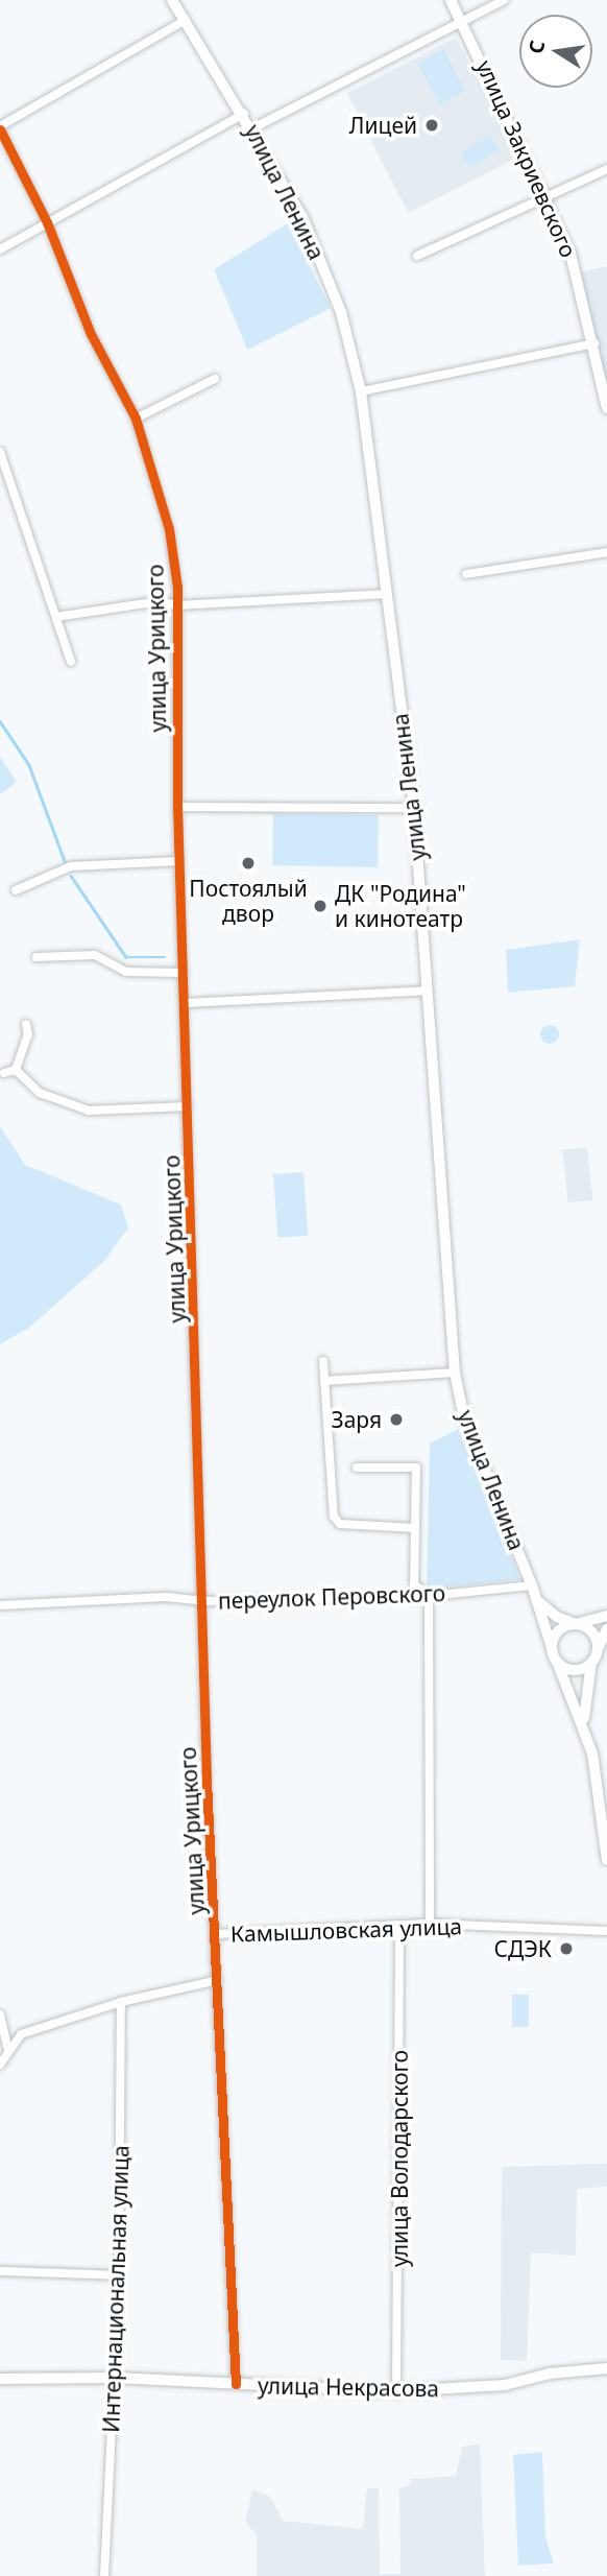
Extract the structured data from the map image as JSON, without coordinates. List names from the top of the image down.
{
  "streets": {
    "main road": ["улица Закриевского", "улица Ленина", "улица Некрасова"],
    "street": [
      "улица Урицкого",
      "переулок Перовского",
      "Камышловская улица",
      "улица Володарского",
      "Интернациональная улица"
    ]
  },
  "crossings": [
    ["улица Ленина", "переулок Перовского"],
    ["улица Урицкого", "переулок Перовского"],
    ["улица Урицкого", "Камышловская улица"],
    ["улица Урицкого", "улица Некрасова"],
    ["Камышловская улица", "улица Володарского"],
    ["улица Володарского", "улица Некрасова"],
    ["Интернациональная улица", "улица Некрасова"]
  ],
  "places": [
    "Лицей",
    "Постоялый двор",
    "ДК \"Родина\" и кинотеатр",
    "Заря",
    "СДЭК"
  ],
  "north": "left"
}
